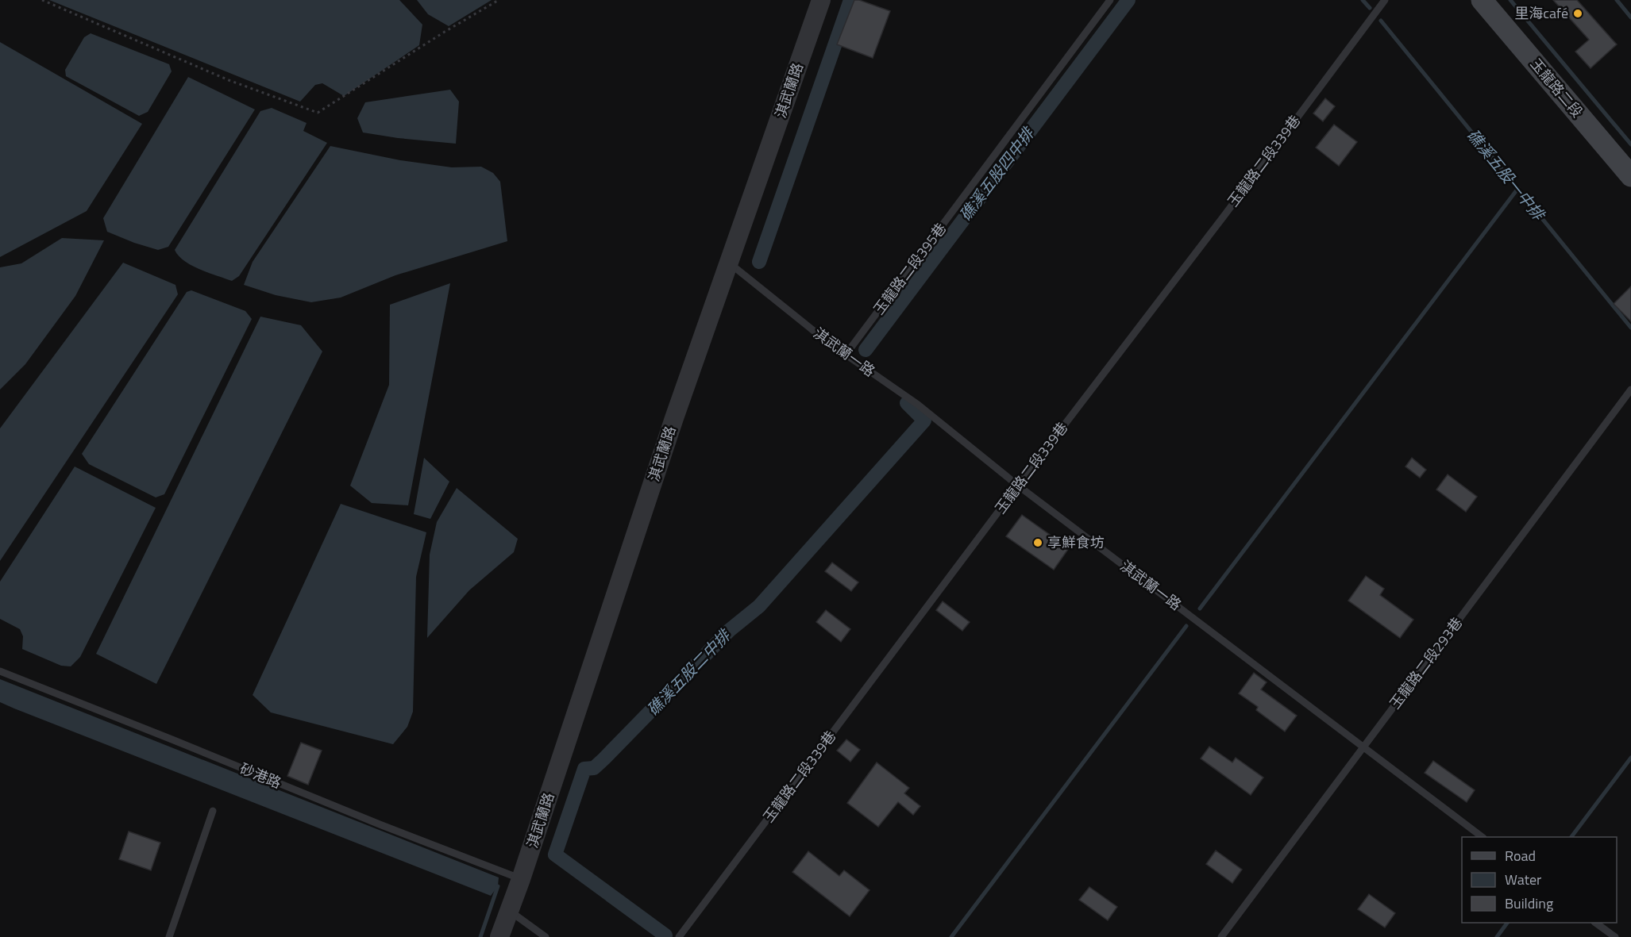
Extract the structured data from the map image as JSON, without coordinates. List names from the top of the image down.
{
  "streets": {
    "main road": ["玉龍路二段"],
    "street": ["淇武蘭路"],
    "lane": [
      "玉龍路二段339巷",
      "玉龍路二段395巷",
      "淇武蘭一路",
      "玉龍路二段293巷",
      "砂港路"
    ]
  },
  "crossings": [
    ["淇武蘭路", "淇武蘭一路"],
    ["淇武蘭路", "砂港路"],
    ["玉龍路二段339巷", "淇武蘭一路"],
    ["玉龍路二段395巷", "淇武蘭一路"],
    ["淇武蘭一路", "玉龍路二段293巷"]
  ],
  "water": ["礁溪五股四中排", "礁溪五股一中排", "礁溪五股二中排"],
  "places": ["里海café", "享鮮食坊"],
  "legend": ["Road", "Water", "Building"]
}
